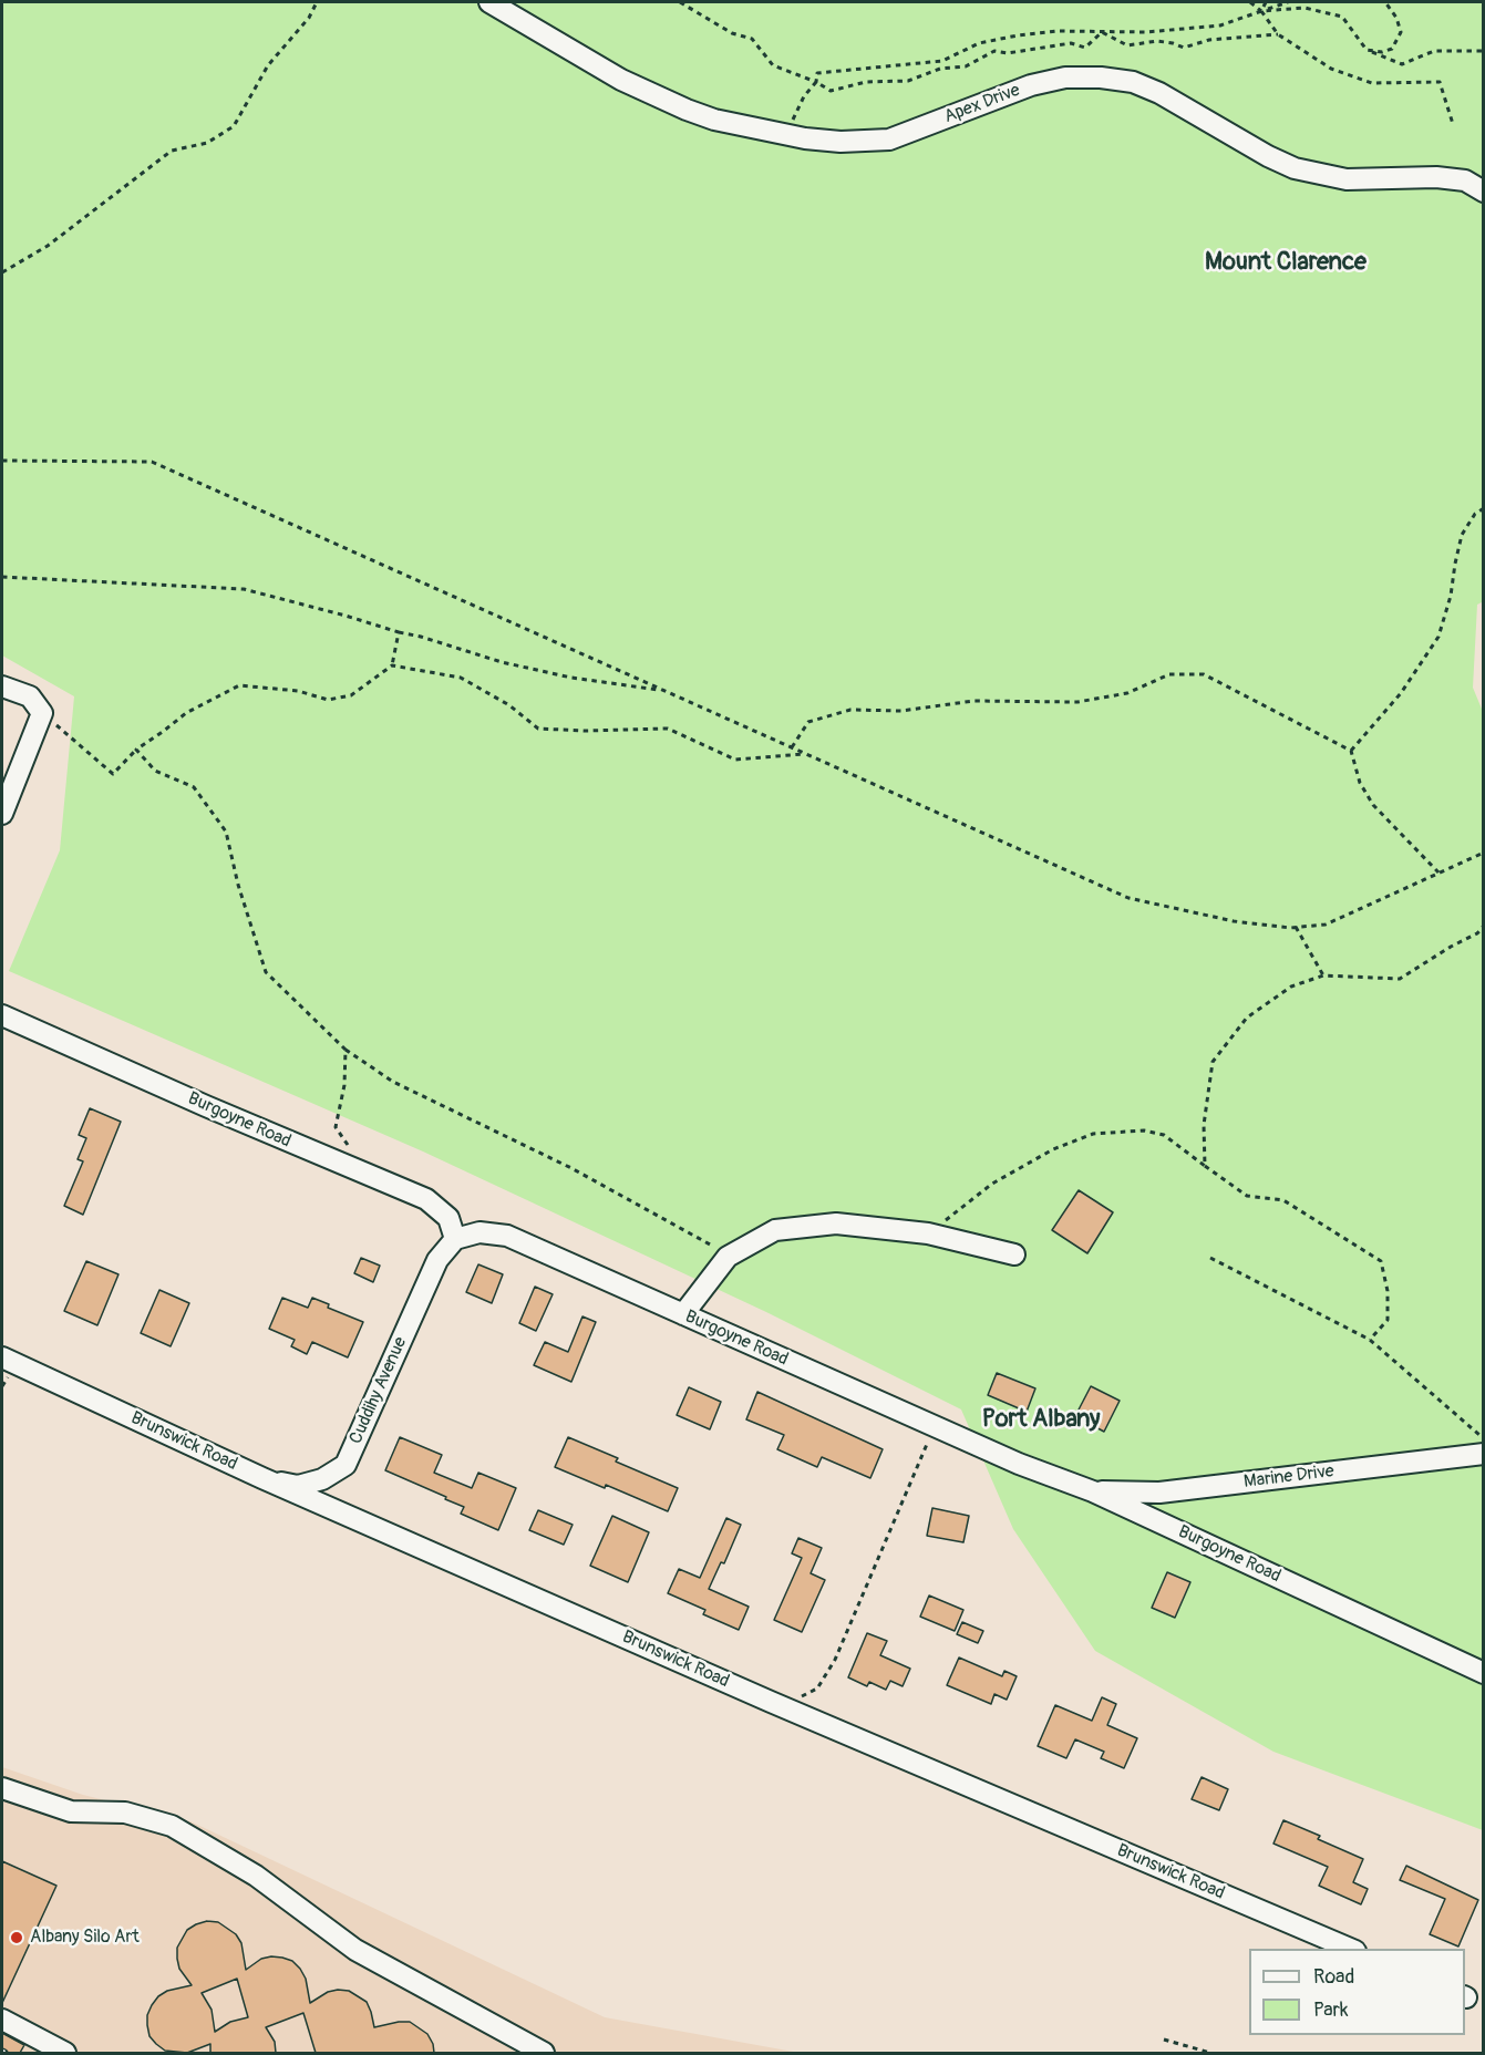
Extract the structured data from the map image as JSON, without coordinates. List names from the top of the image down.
{
  "streets": {
    "street": [
      "Apex Drive",
      "Burgoyne Road",
      "Cuddihy Avenue",
      "Brunswick Road",
      "Marine Drive"
    ]
  },
  "crossings": [
    ["Burgoyne Road", "Cuddihy Avenue"],
    ["Burgoyne Road", "Marine Drive"],
    ["Cuddihy Avenue", "Brunswick Road"]
  ],
  "districts": ["Mount Clarence", "Port Albany"],
  "places": ["Albany Silo Art"],
  "legend": ["Road", "Park"]
}
